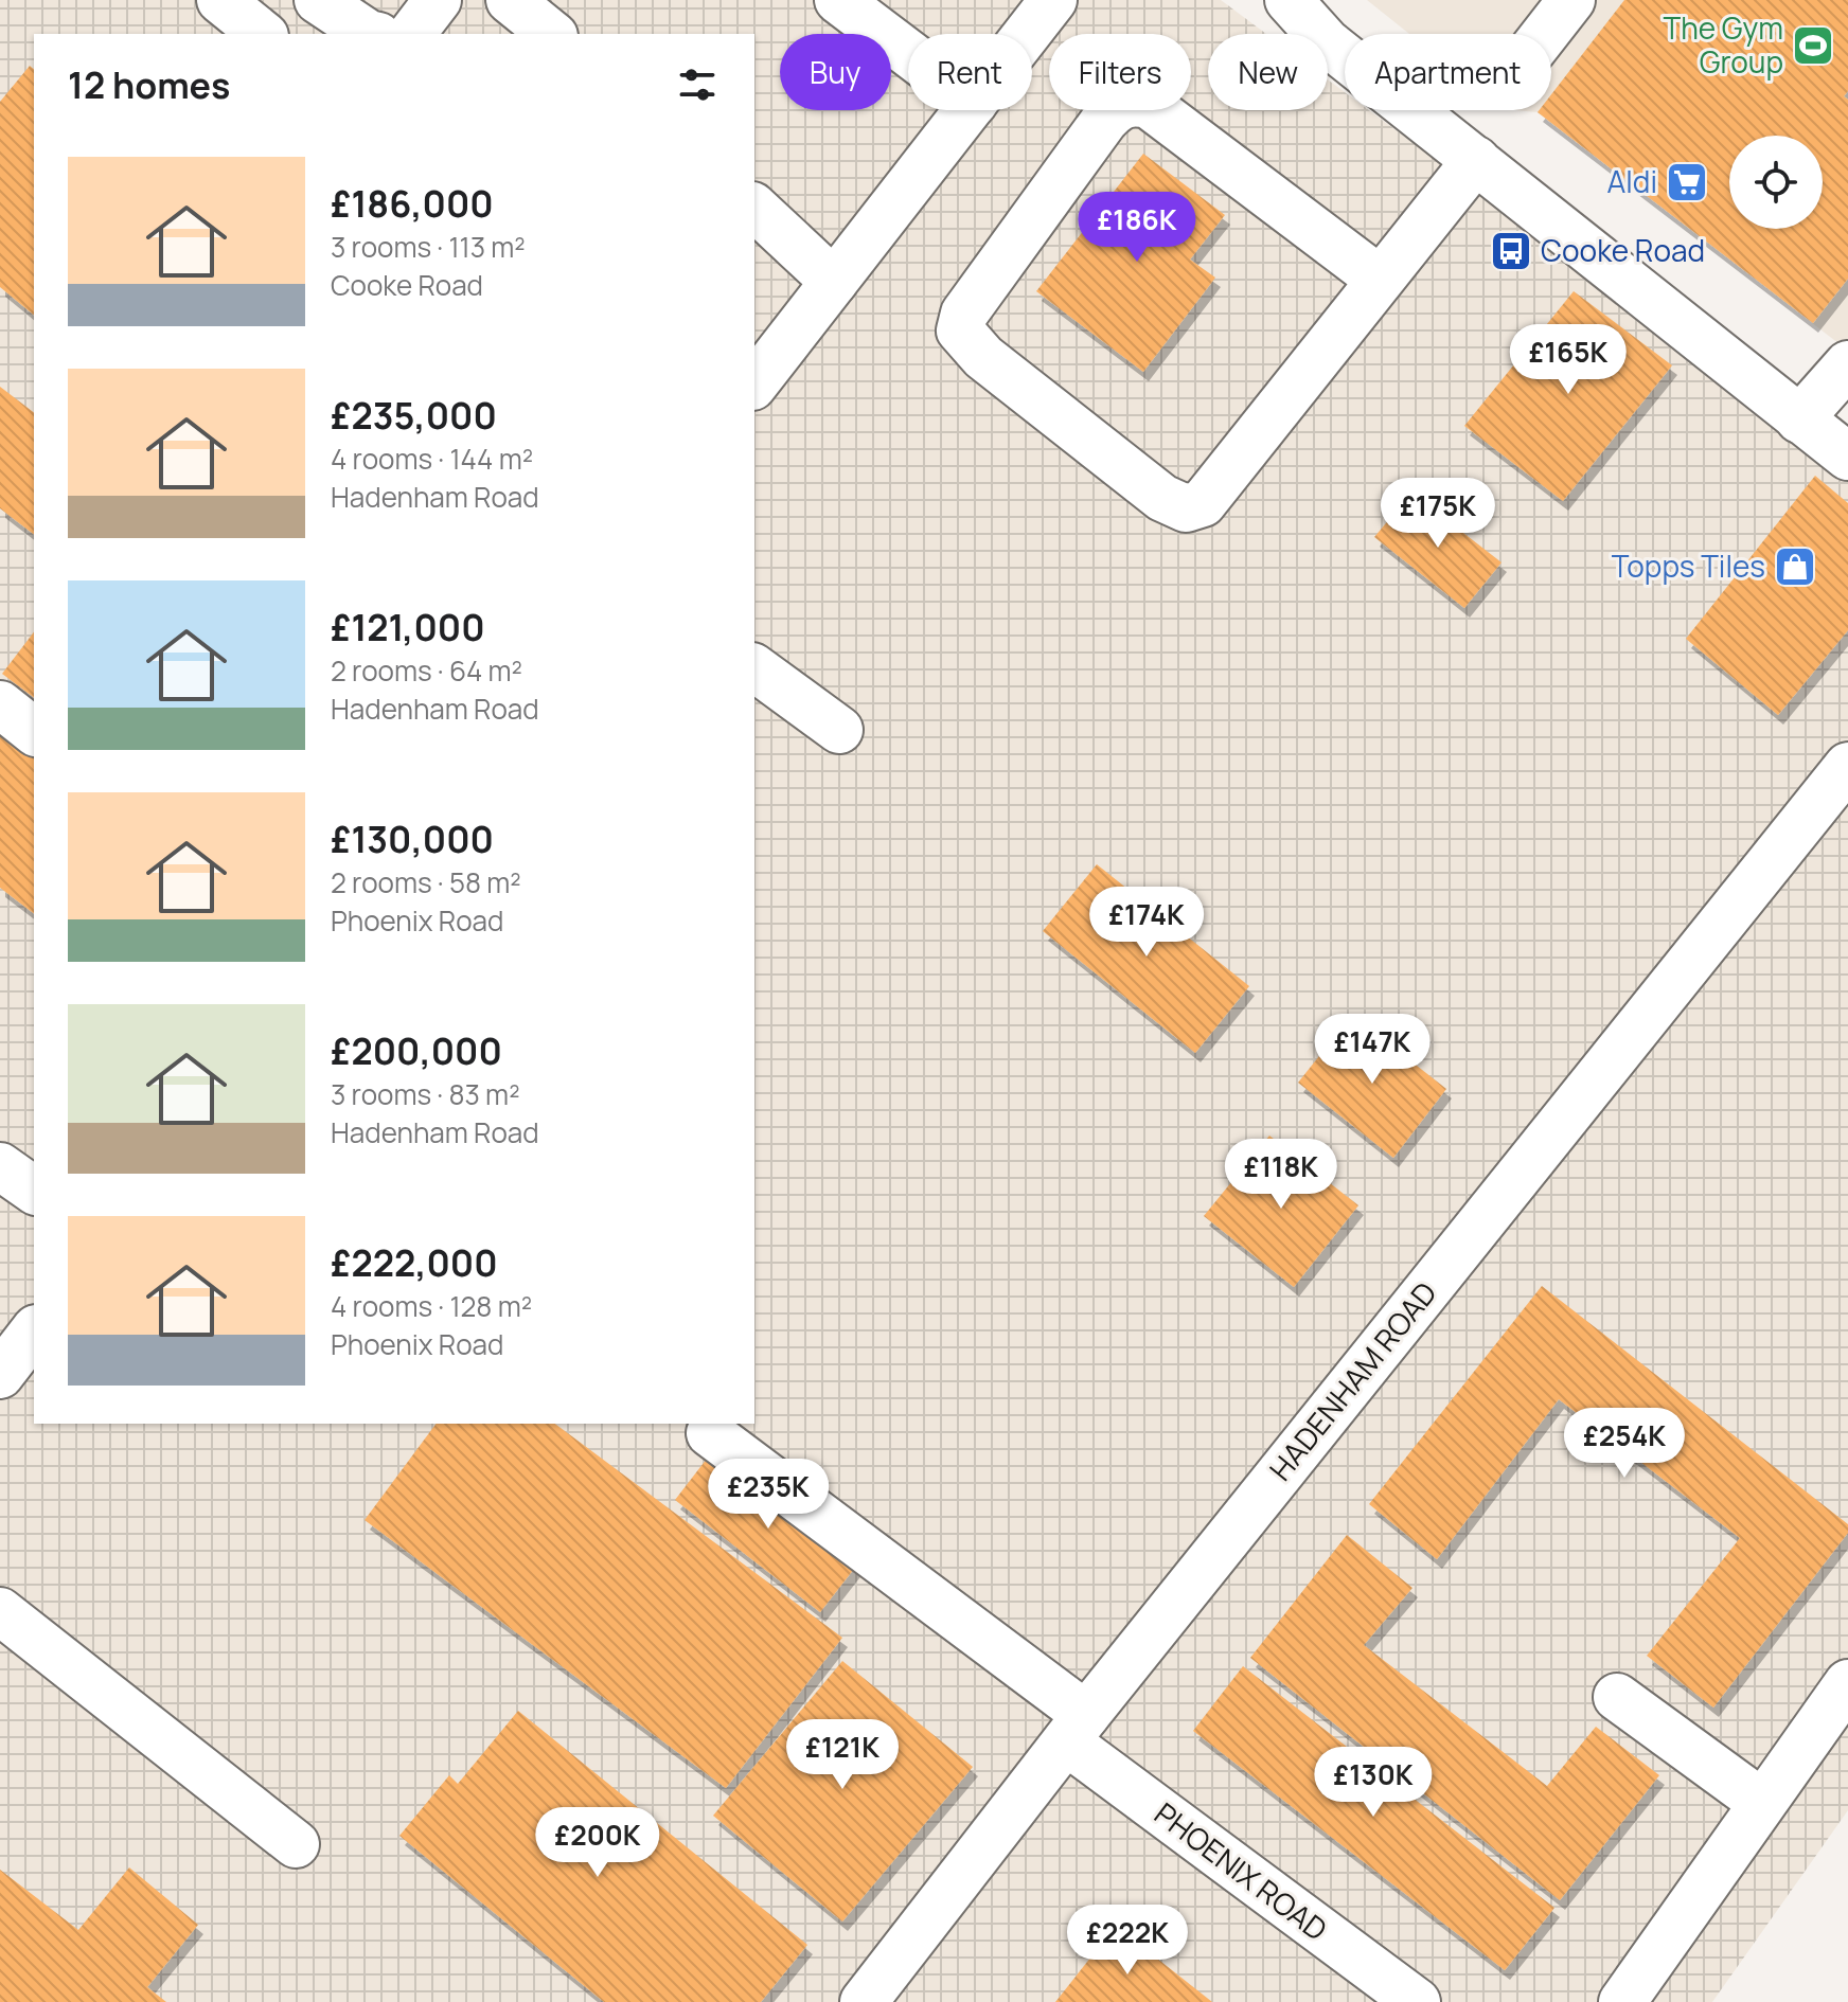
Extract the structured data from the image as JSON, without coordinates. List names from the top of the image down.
{
  "streets": {
    "street": ["HADENHAM ROAD", "PHOENIX ROAD"]
  },
  "crossings": [
    ["HADENHAM ROAD", "PHOENIX ROAD"]
  ],
  "places": {
    "sports": ["The Gym Group"],
    "supermarket": ["Aldi"],
    "bus stop": ["Cooke Road"],
    "shop": ["Topps Tiles"]
  },
  "page": {
    "chip": [
      "Buy",
      "Rent",
      "Filters",
      "New",
      "Apartment"
    ],
    "heading": "12 homes",
    "list": [
      {
        "name": "£186,000",
        "note": "3 rooms · 113 m² · Cooke Road"
      },
      {
        "name": "£235,000",
        "note": "4 rooms · 144 m² · Hadenham Road"
      },
      {
        "name": "£121,000",
        "note": "2 rooms · 64 m² · Hadenham Road"
      },
      {
        "name": "£130,000",
        "note": "2 rooms · 58 m² · Phoenix Road"
      },
      {
        "name": "£200,000",
        "note": "3 rooms · 83 m² · Hadenham Road"
      },
      {
        "name": "£222,000",
        "note": "4 rooms · 128 m² · Phoenix Road"
      }
    ],
    "price": [
      "£186K",
      "£165K",
      "£175K",
      "£174K",
      "£147K",
      "£118K",
      "£254K",
      "£235K",
      "£121K",
      "£130K",
      "£200K",
      "£222K"
    ]
  }
}
